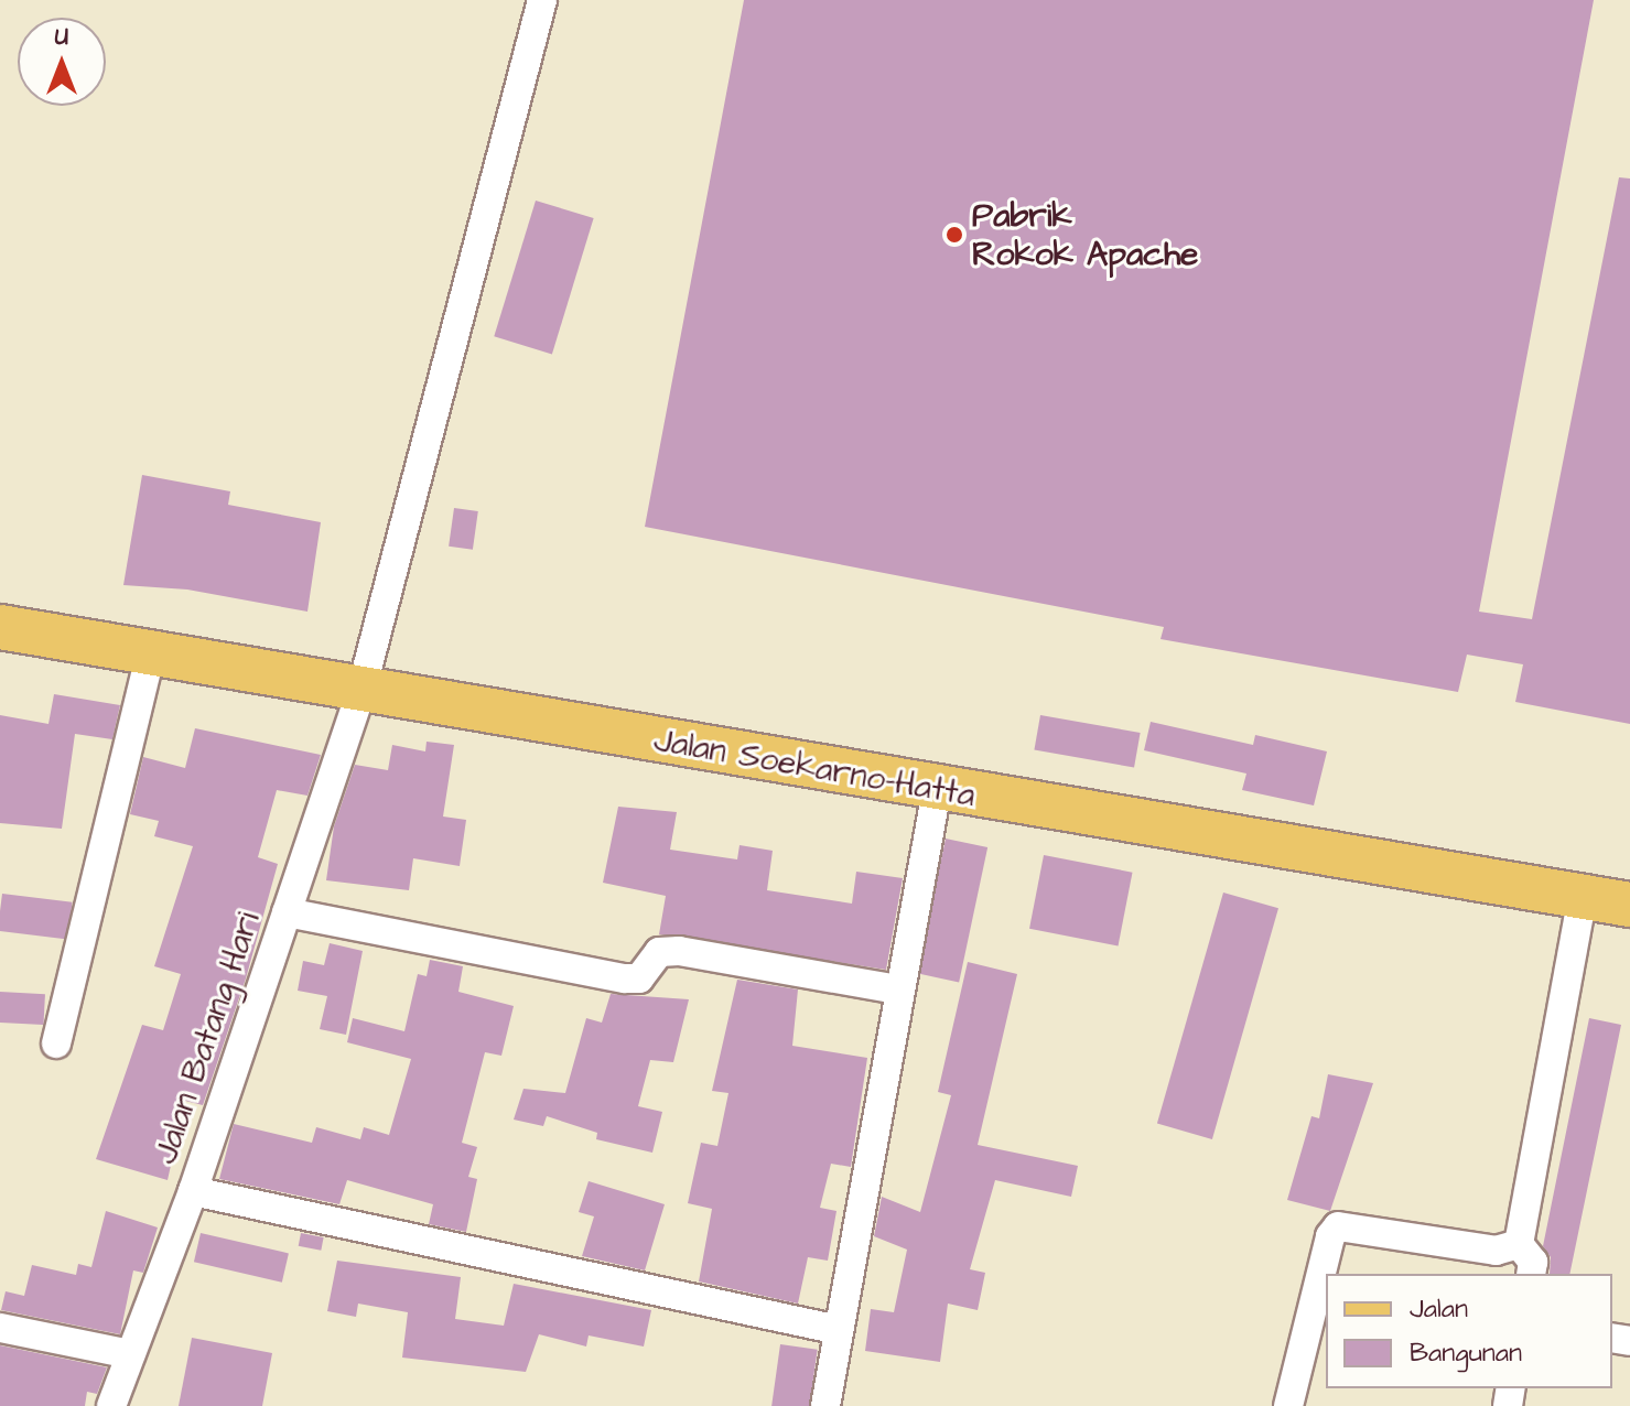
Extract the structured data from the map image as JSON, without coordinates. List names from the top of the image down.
{
  "streets": {
    "main road": ["Jalan Soekarno-Hatta"],
    "street": ["Jalan Batang Hari"]
  },
  "crossings": [
    ["Jalan Soekarno-Hatta", "Jalan Batang Hari"]
  ],
  "places": ["Pabrik Rokok Apache"],
  "legend": ["Jalan", "Bangunan"],
  "north": "top"
}
